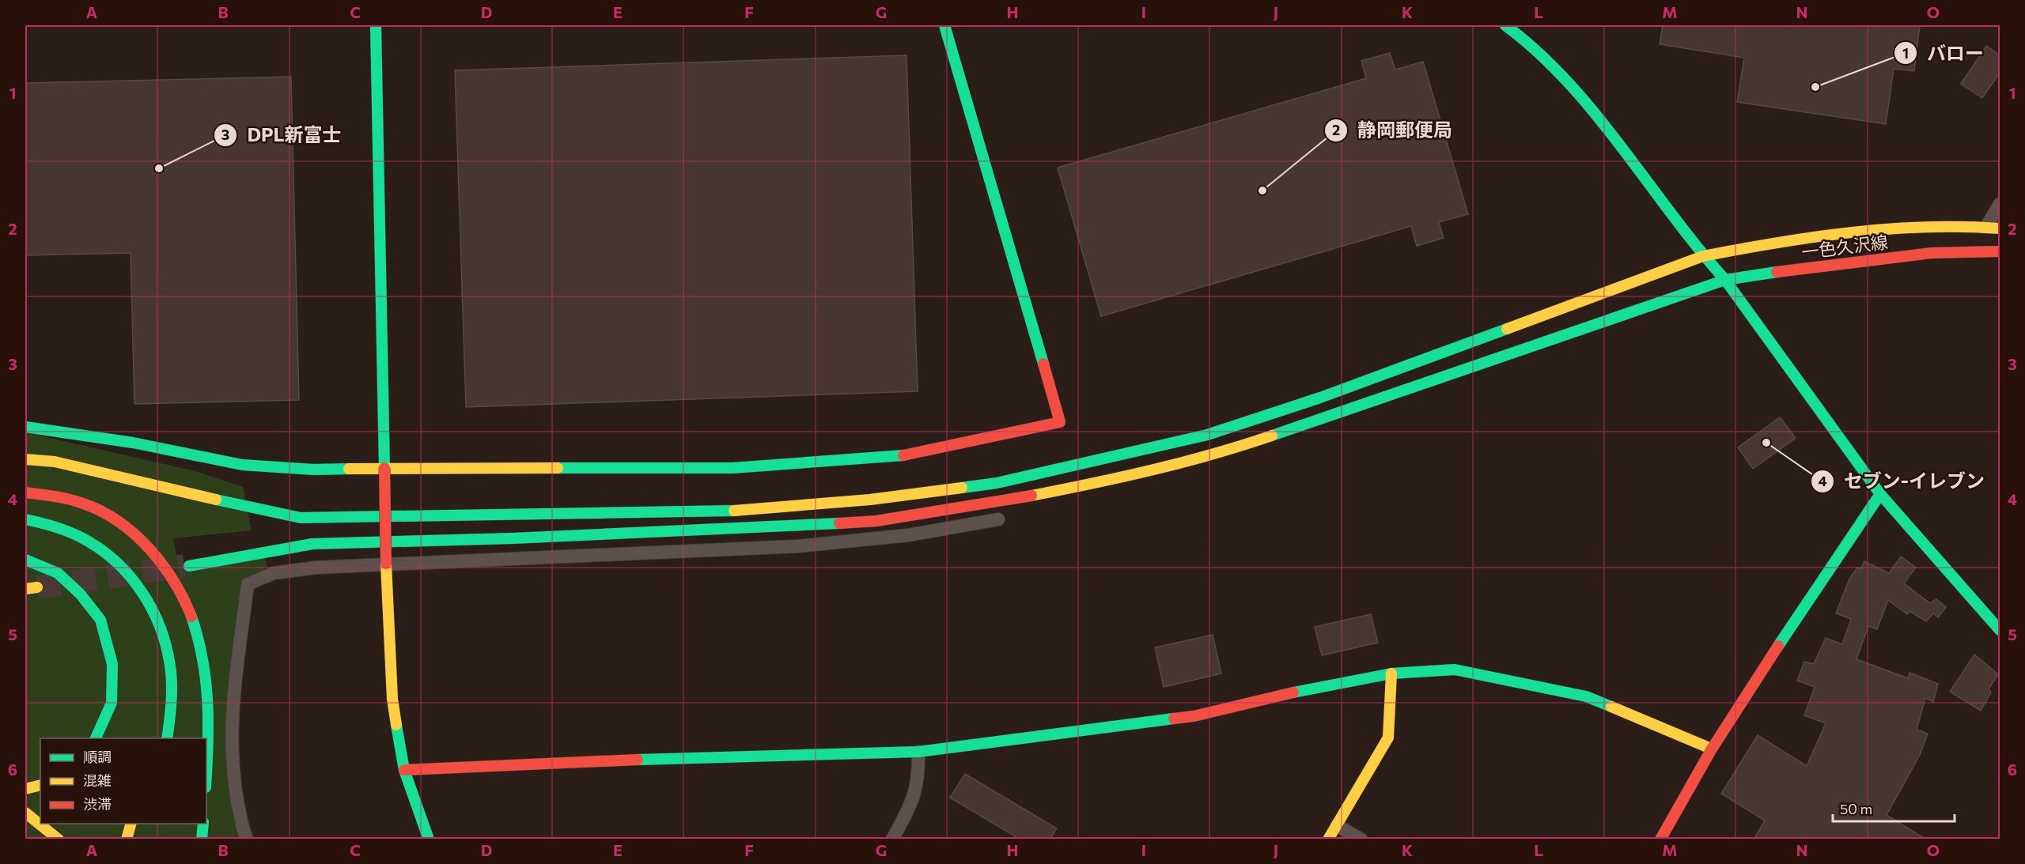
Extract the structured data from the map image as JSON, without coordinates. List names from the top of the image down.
{
  "streets": {
    "main road": ["一色久沢線"]
  },
  "places": [
    "バロー",
    "DPL新富士",
    "静岡郵便局",
    "セブン-イレブン"
  ],
  "legend": ["順調", "混雑", "渋滞"],
  "scale_bar": "50 m",
  "grid": {
    "columns": [
      "A",
      "B",
      "C",
      "D",
      "E",
      "F",
      "G",
      "H",
      "I",
      "J",
      "K",
      "L",
      "M",
      "N",
      "O"
    ],
    "rows": [
      "1",
      "2",
      "3",
      "4",
      "5",
      "6"
    ]
  }
}
